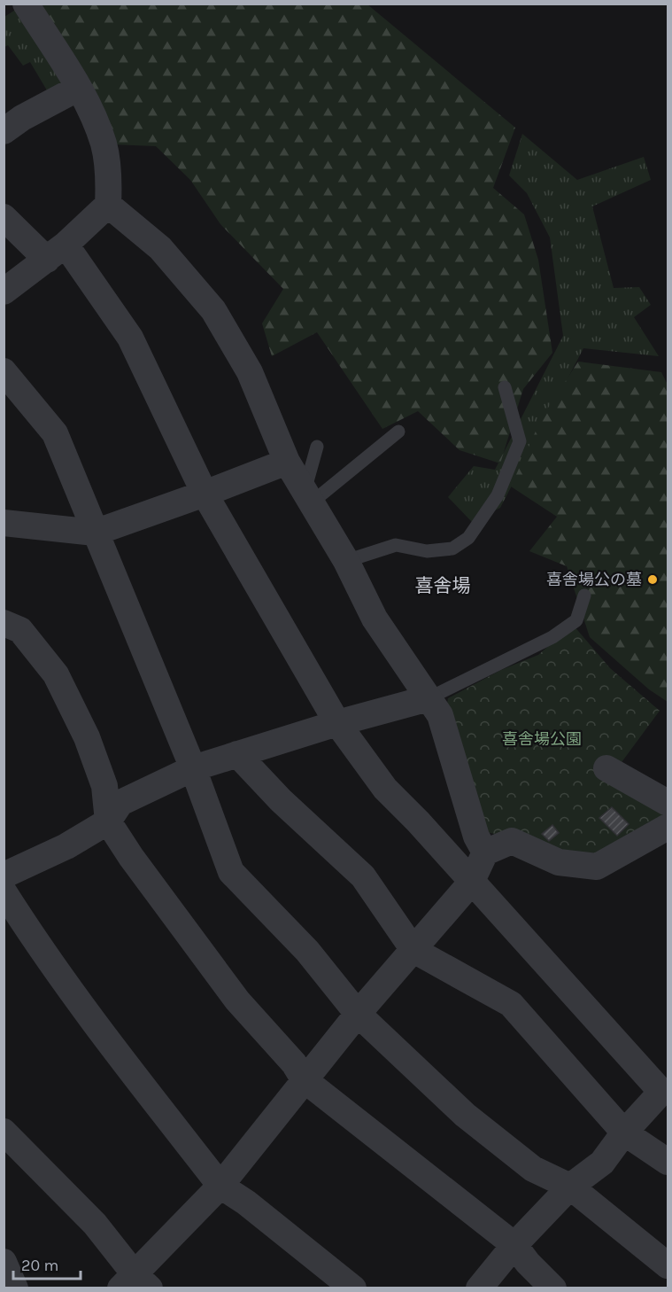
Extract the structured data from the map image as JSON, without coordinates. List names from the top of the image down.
{
  "districts": ["喜舎場"],
  "parks": ["喜舎場公園"],
  "places": ["喜舎場公の墓"],
  "scale_bar": "20 m"
}
